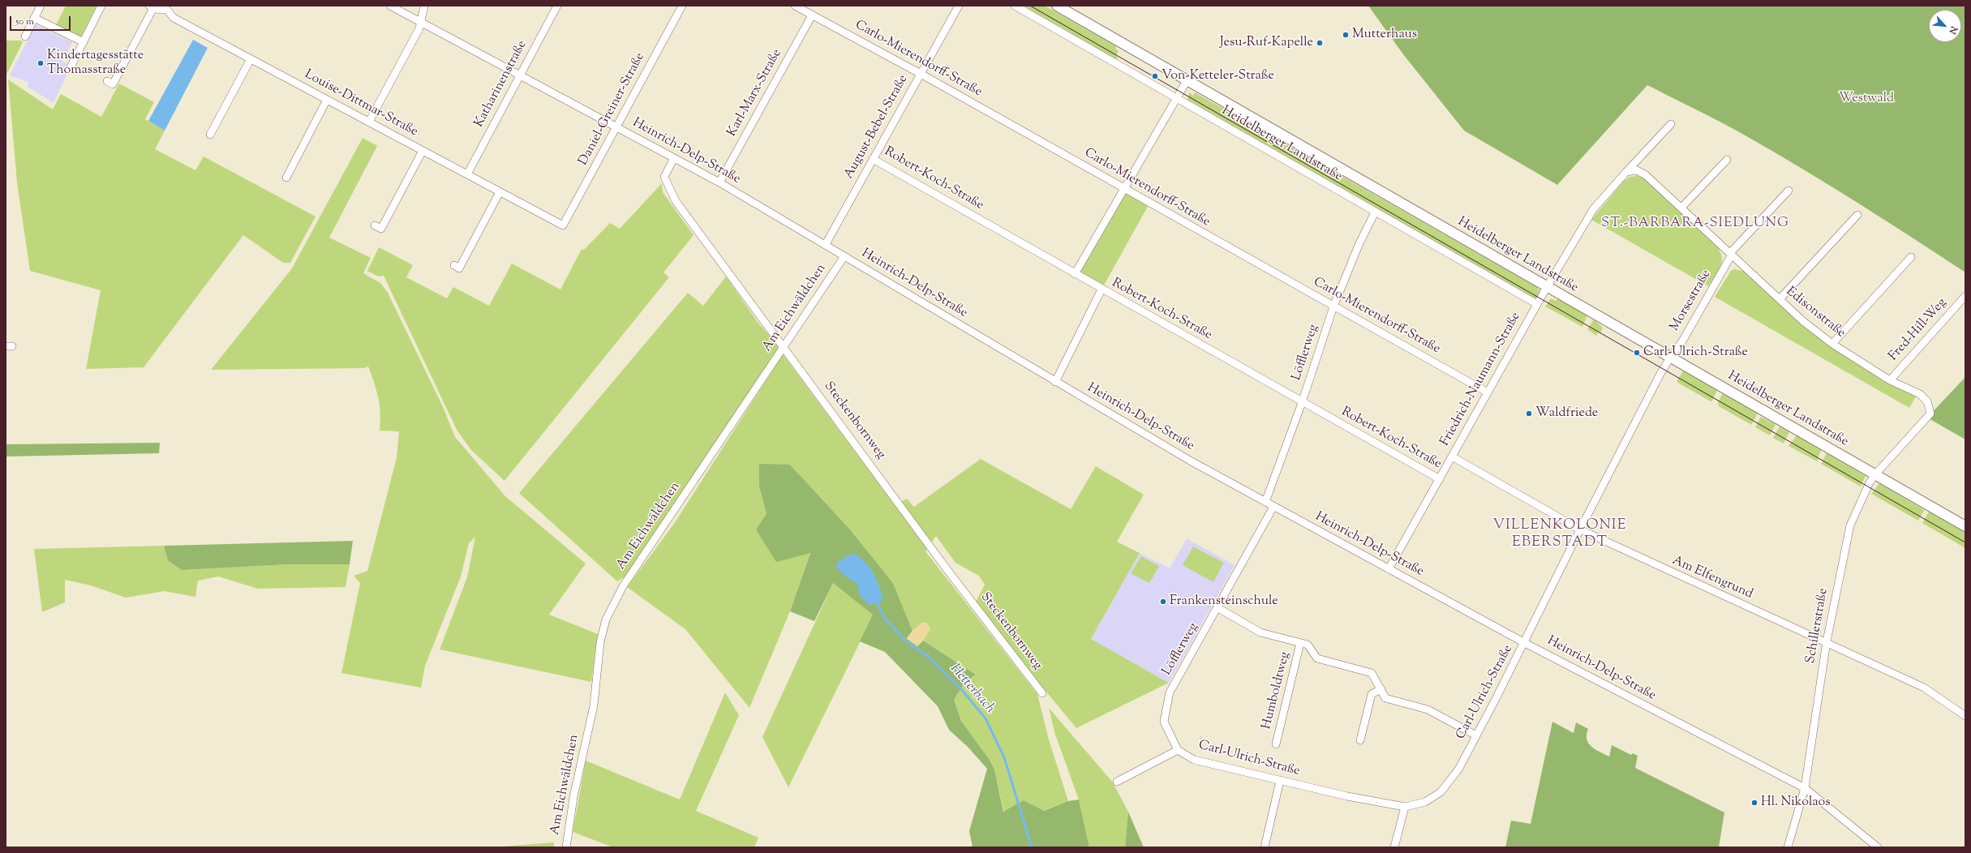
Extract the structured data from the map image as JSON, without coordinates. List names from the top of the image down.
{
  "streets": {
    "street": [
      "Carlo-Mierendorff-Straße",
      "Katharinenstraße",
      "Karl-Marx-Straße",
      "Louise-Dittmar-Straße",
      "Daniel-Greiner-Straße",
      "August-Bebel-Straße",
      "Heidelberger Landstraße",
      "Heinrich-Delp-Straße",
      "Robert-Koch-Straße",
      "Morsestraße",
      "Am Eichwäldchen",
      "Edisonstraße",
      "Fred-Hill-Weg",
      "Löfflerweg",
      "Friedrich-Naumann-Straße",
      "Steckenbornweg",
      "Am Elfengrund",
      "Schillerstraße",
      "Humboldtweg",
      "Carl-Ulrich-Straße"
    ]
  },
  "crossings": [
    ["Carlo-Mierendorff-Straße", "Karl-Marx-Straße"],
    ["Carlo-Mierendorff-Straße", "August-Bebel-Straße"],
    ["Carlo-Mierendorff-Straße", "Löfflerweg"],
    ["Carlo-Mierendorff-Straße", "Friedrich-Naumann-Straße"],
    ["Katharinenstraße", "Louise-Dittmar-Straße"],
    ["Katharinenstraße", "Heinrich-Delp-Straße"],
    ["Karl-Marx-Straße", "Heinrich-Delp-Straße"],
    ["Louise-Dittmar-Straße", "Daniel-Greiner-Straße"],
    ["Daniel-Greiner-Straße", "Heinrich-Delp-Straße"],
    ["August-Bebel-Straße", "Heinrich-Delp-Straße"],
    ["August-Bebel-Straße", "Robert-Koch-Straße"],
    ["Heidelberger Landstraße", "Morsestraße"],
    ["Heidelberger Landstraße", "Edisonstraße"],
    ["Heidelberger Landstraße", "Löfflerweg"],
    ["Heidelberger Landstraße", "Friedrich-Naumann-Straße"],
    ["Heidelberger Landstraße", "Schillerstraße"],
    ["Heidelberger Landstraße", "Carl-Ulrich-Straße"],
    ["Heinrich-Delp-Straße", "Am Eichwäldchen"],
    ["Heinrich-Delp-Straße", "Löfflerweg"],
    ["Heinrich-Delp-Straße", "Friedrich-Naumann-Straße"],
    ["Heinrich-Delp-Straße", "Steckenbornweg"],
    ["Heinrich-Delp-Straße", "Schillerstraße"],
    ["Heinrich-Delp-Straße", "Carl-Ulrich-Straße"],
    ["Robert-Koch-Straße", "Löfflerweg"],
    ["Robert-Koch-Straße", "Friedrich-Naumann-Straße"],
    ["Morsestraße", "Edisonstraße"],
    ["Morsestraße", "Carl-Ulrich-Straße"],
    ["Am Eichwäldchen", "Steckenbornweg"],
    ["Edisonstraße", "Fred-Hill-Weg"],
    ["Edisonstraße", "Schillerstraße"],
    ["Löfflerweg", "Humboldtweg"],
    ["Löfflerweg", "Carl-Ulrich-Straße"],
    ["Friedrich-Naumann-Straße", "Am Elfengrund"],
    ["Am Elfengrund", "Schillerstraße"],
    ["Am Elfengrund", "Carl-Ulrich-Straße"],
    ["Humboldtweg", "Carl-Ulrich-Straße"]
  ],
  "districts": ["ST.-BARBARA-SIEDLUNG", "VILLENKOLONIE EBERSTADT"],
  "water": ["Hetterbach"],
  "parks": ["Westwald"],
  "places": [
    "Mutterhaus",
    "Jesu-Ruf-Kapelle",
    "Kindertagesstätte Thomasstraße",
    "Von-Ketteler-Straße",
    "Carl-Ulrich-Straße",
    "Waldfriede",
    "Frankensteinschule",
    "Hl. Nikolaos"
  ],
  "scale_bar": "50 m",
  "north": "bottom right"
}
